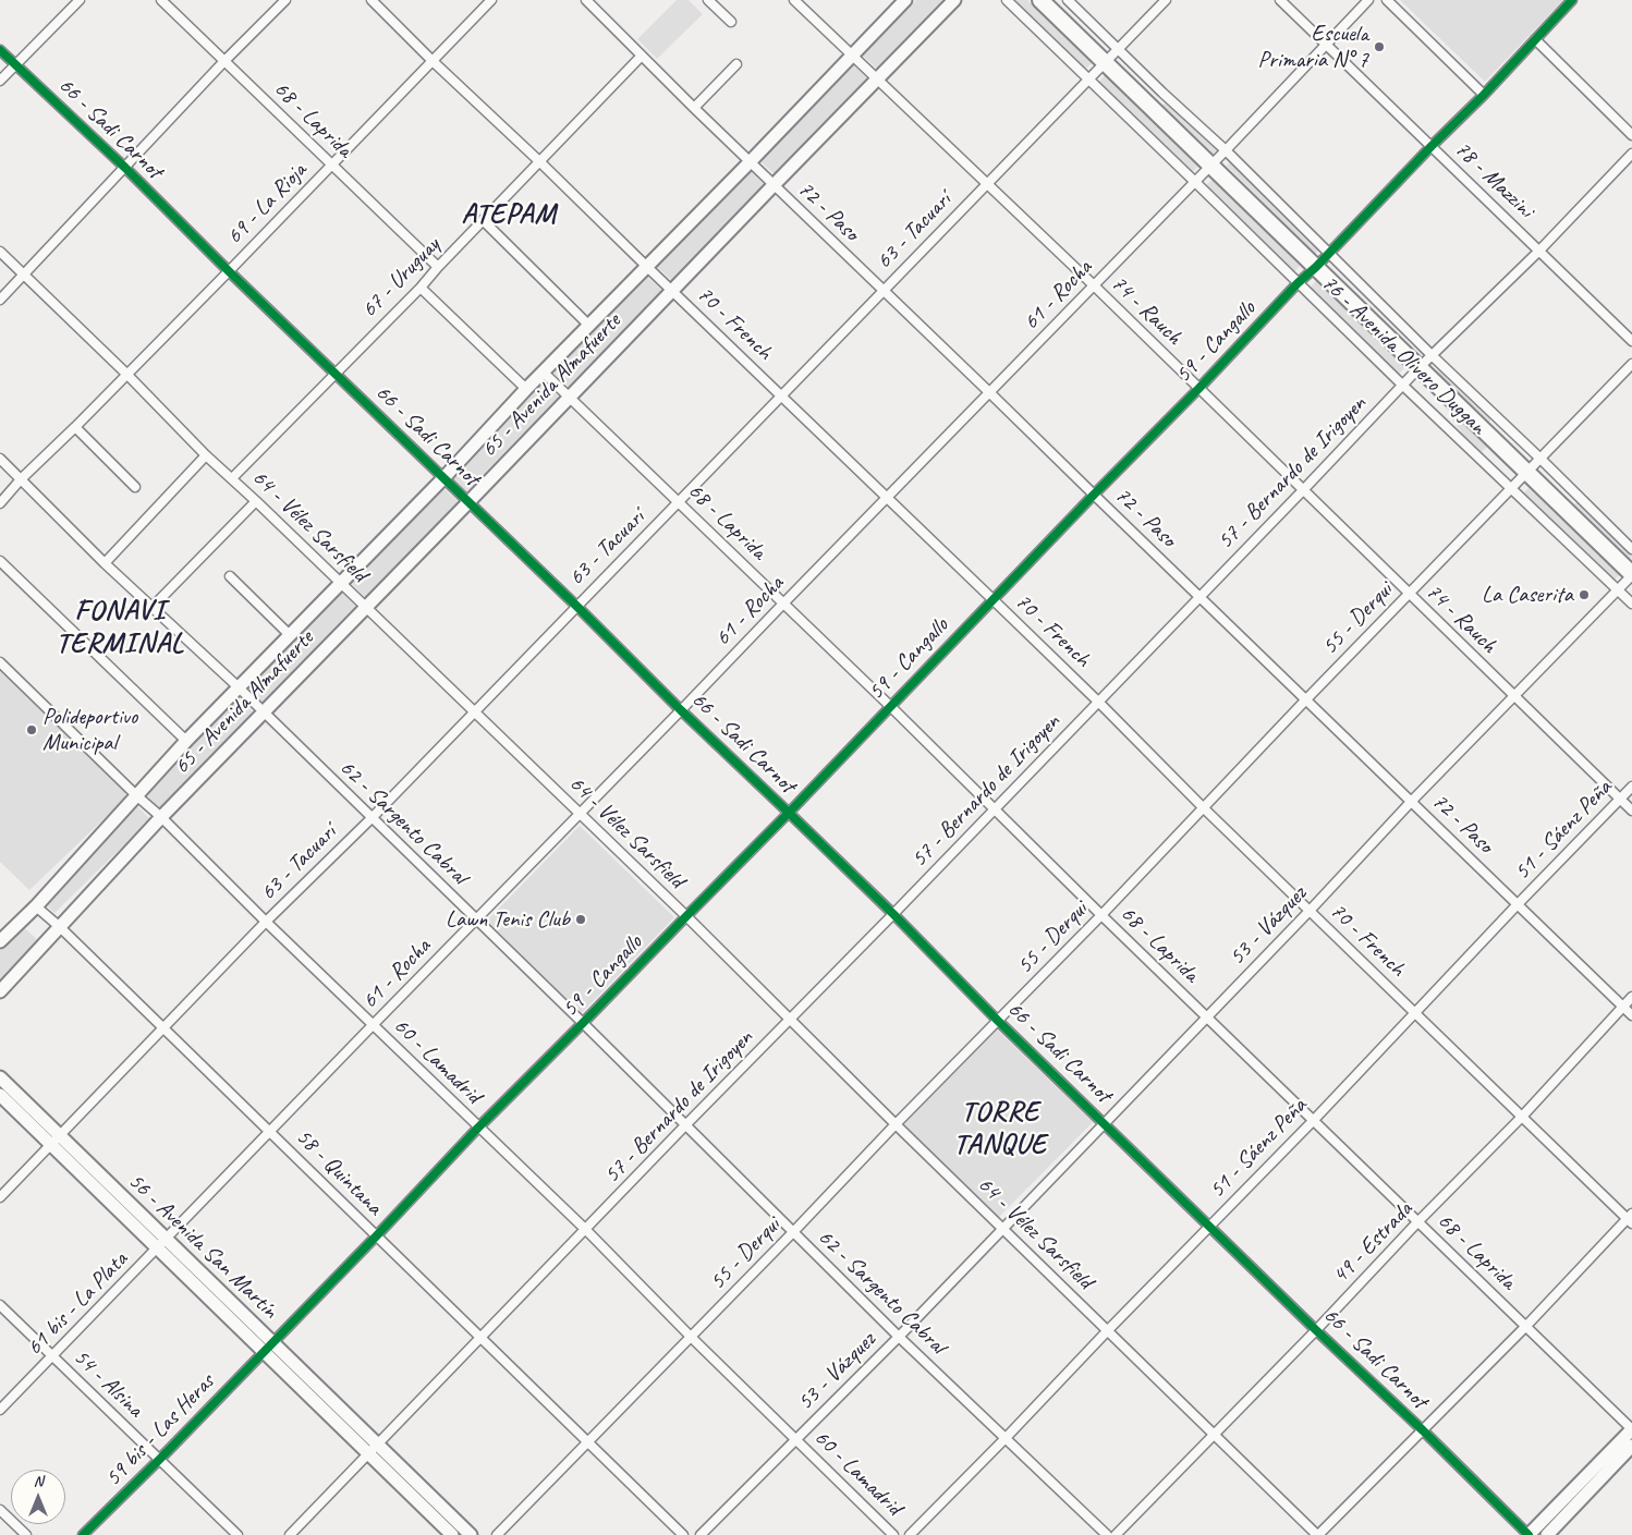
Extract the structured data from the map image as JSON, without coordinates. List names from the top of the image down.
{
  "streets": {
    "highway": ["76 - Avenida Olivero Duggan"],
    "main road": ["65 - Avenida Almafuerte", "56 - Avenida San Martín"],
    "street": [
      "68 - Laprida",
      "66 - Sadi Carnot",
      "78 - Mazzini",
      "69 - La Rioja",
      "72 - Paso",
      "63 - Tacuarí",
      "67 - Uruguay",
      "61 - Rocha",
      "74 - Rauch",
      "70 - French",
      "59 - Cangallo",
      "57 - Bernardo de Irigoyen",
      "64 - Vélez Sarsfield",
      "55 - Derqui",
      "62 - Sargento Cabral",
      "51 - Sáenz Peña",
      "53 - Vázquez",
      "60 - Lamadrid",
      "58 - Quintana",
      "49 - Estrada",
      "61 bis - La Plata",
      "54 - Alsina",
      "59 bis - Las Heras"
    ]
  },
  "crossings": [
    ["68 - Laprida", "69 - La Rioja"],
    ["68 - Laprida", "63 - Tacuarí"],
    ["68 - Laprida", "67 - Uruguay"],
    ["68 - Laprida", "61 - Rocha"],
    ["68 - Laprida", "59 - Cangallo"],
    ["68 - Laprida", "65 - Avenida Almafuerte"],
    ["68 - Laprida", "57 - Bernardo de Irigoyen"],
    ["68 - Laprida", "55 - Derqui"],
    ["68 - Laprida", "51 - Sáenz Peña"],
    ["68 - Laprida", "53 - Vázquez"],
    ["68 - Laprida", "49 - Estrada"],
    ["66 - Sadi Carnot", "69 - La Rioja"],
    ["66 - Sadi Carnot", "63 - Tacuarí"],
    ["66 - Sadi Carnot", "67 - Uruguay"],
    ["66 - Sadi Carnot", "61 - Rocha"],
    ["66 - Sadi Carnot", "59 - Cangallo"],
    ["66 - Sadi Carnot", "65 - Avenida Almafuerte"],
    ["66 - Sadi Carnot", "57 - Bernardo de Irigoyen"],
    ["66 - Sadi Carnot", "55 - Derqui"],
    ["66 - Sadi Carnot", "51 - Sáenz Peña"],
    ["66 - Sadi Carnot", "53 - Vázquez"],
    ["66 - Sadi Carnot", "49 - Estrada"],
    ["78 - Mazzini", "61 - Rocha"],
    ["78 - Mazzini", "59 - Cangallo"],
    ["78 - Mazzini", "57 - Bernardo de Irigoyen"],
    ["69 - La Rioja", "70 - French"],
    ["69 - La Rioja", "64 - Vélez Sarsfield"],
    ["69 - La Rioja", "62 - Sargento Cabral"],
    ["72 - Paso", "63 - Tacuarí"],
    ["72 - Paso", "67 - Uruguay"],
    ["72 - Paso", "61 - Rocha"],
    ["72 - Paso", "59 - Cangallo"],
    ["72 - Paso", "65 - Avenida Almafuerte"],
    ["72 - Paso", "57 - Bernardo de Irigoyen"],
    ["72 - Paso", "55 - Derqui"],
    ["72 - Paso", "51 - Sáenz Peña"],
    ["72 - Paso", "53 - Vázquez"],
    ["72 - Paso", "49 - Estrada"],
    ["63 - Tacuarí", "74 - Rauch"],
    ["63 - Tacuarí", "70 - French"],
    ["63 - Tacuarí", "76 - Avenida Olivero Duggan"],
    ["63 - Tacuarí", "64 - Vélez Sarsfield"],
    ["63 - Tacuarí", "62 - Sargento Cabral"],
    ["63 - Tacuarí", "60 - Lamadrid"],
    ["63 - Tacuarí", "58 - Quintana"],
    ["63 - Tacuarí", "56 - Avenida San Martín"],
    ["67 - Uruguay", "70 - French"],
    ["67 - Uruguay", "64 - Vélez Sarsfield"],
    ["61 - Rocha", "74 - Rauch"],
    ["61 - Rocha", "70 - French"],
    ["61 - Rocha", "76 - Avenida Olivero Duggan"],
    ["61 - Rocha", "64 - Vélez Sarsfield"],
    ["61 - Rocha", "62 - Sargento Cabral"],
    ["61 - Rocha", "60 - Lamadrid"],
    ["61 - Rocha", "58 - Quintana"],
    ["61 - Rocha", "56 - Avenida San Martín"],
    ["61 - Rocha", "61 bis - La Plata"],
    ["74 - Rauch", "59 - Cangallo"],
    ["74 - Rauch", "65 - Avenida Almafuerte"],
    ["74 - Rauch", "57 - Bernardo de Irigoyen"],
    ["74 - Rauch", "55 - Derqui"],
    ["74 - Rauch", "51 - Sáenz Peña"],
    ["74 - Rauch", "53 - Vázquez"],
    ["70 - French", "59 - Cangallo"],
    ["70 - French", "65 - Avenida Almafuerte"],
    ["70 - French", "57 - Bernardo de Irigoyen"],
    ["70 - French", "55 - Derqui"],
    ["70 - French", "51 - Sáenz Peña"],
    ["70 - French", "53 - Vázquez"],
    ["70 - French", "49 - Estrada"],
    ["59 - Cangallo", "76 - Avenida Olivero Duggan"],
    ["59 - Cangallo", "64 - Vélez Sarsfield"],
    ["59 - Cangallo", "62 - Sargento Cabral"],
    ["59 - Cangallo", "60 - Lamadrid"],
    ["59 - Cangallo", "58 - Quintana"],
    ["59 - Cangallo", "56 - Avenida San Martín"],
    ["59 - Cangallo", "59 bis - Las Heras"],
    ["76 - Avenida Olivero Duggan", "57 - Bernardo de Irigoyen"],
    ["76 - Avenida Olivero Duggan", "55 - Derqui"],
    ["76 - Avenida Olivero Duggan", "53 - Vázquez"],
    ["65 - Avenida Almafuerte", "64 - Vélez Sarsfield"],
    ["65 - Avenida Almafuerte", "62 - Sargento Cabral"],
    ["65 - Avenida Almafuerte", "60 - Lamadrid"],
    ["65 - Avenida Almafuerte", "58 - Quintana"],
    ["57 - Bernardo de Irigoyen", "64 - Vélez Sarsfield"],
    ["57 - Bernardo de Irigoyen", "62 - Sargento Cabral"],
    ["57 - Bernardo de Irigoyen", "60 - Lamadrid"],
    ["57 - Bernardo de Irigoyen", "58 - Quintana"],
    ["57 - Bernardo de Irigoyen", "56 - Avenida San Martín"],
    ["64 - Vélez Sarsfield", "55 - Derqui"],
    ["64 - Vélez Sarsfield", "51 - Sáenz Peña"],
    ["64 - Vélez Sarsfield", "53 - Vázquez"],
    ["64 - Vélez Sarsfield", "49 - Estrada"],
    ["55 - Derqui", "62 - Sargento Cabral"],
    ["55 - Derqui", "60 - Lamadrid"],
    ["55 - Derqui", "58 - Quintana"],
    ["62 - Sargento Cabral", "51 - Sáenz Peña"],
    ["62 - Sargento Cabral", "53 - Vázquez"],
    ["53 - Vázquez", "60 - Lamadrid"],
    ["56 - Avenida San Martín", "61 bis - La Plata"],
    ["56 - Avenida San Martín", "59 bis - Las Heras"],
    ["61 bis - La Plata", "54 - Alsina"],
    ["54 - Alsina", "59 bis - Las Heras"]
  ],
  "districts": ["ATEPAM", "FONAVI TERMINAL", "TORRE TANQUE"],
  "places": [
    "Escuela Primaria N° 7",
    "La Caserita",
    "Polideportivo Municipal",
    "Lawn Tenis Club"
  ],
  "north": "top"
}
